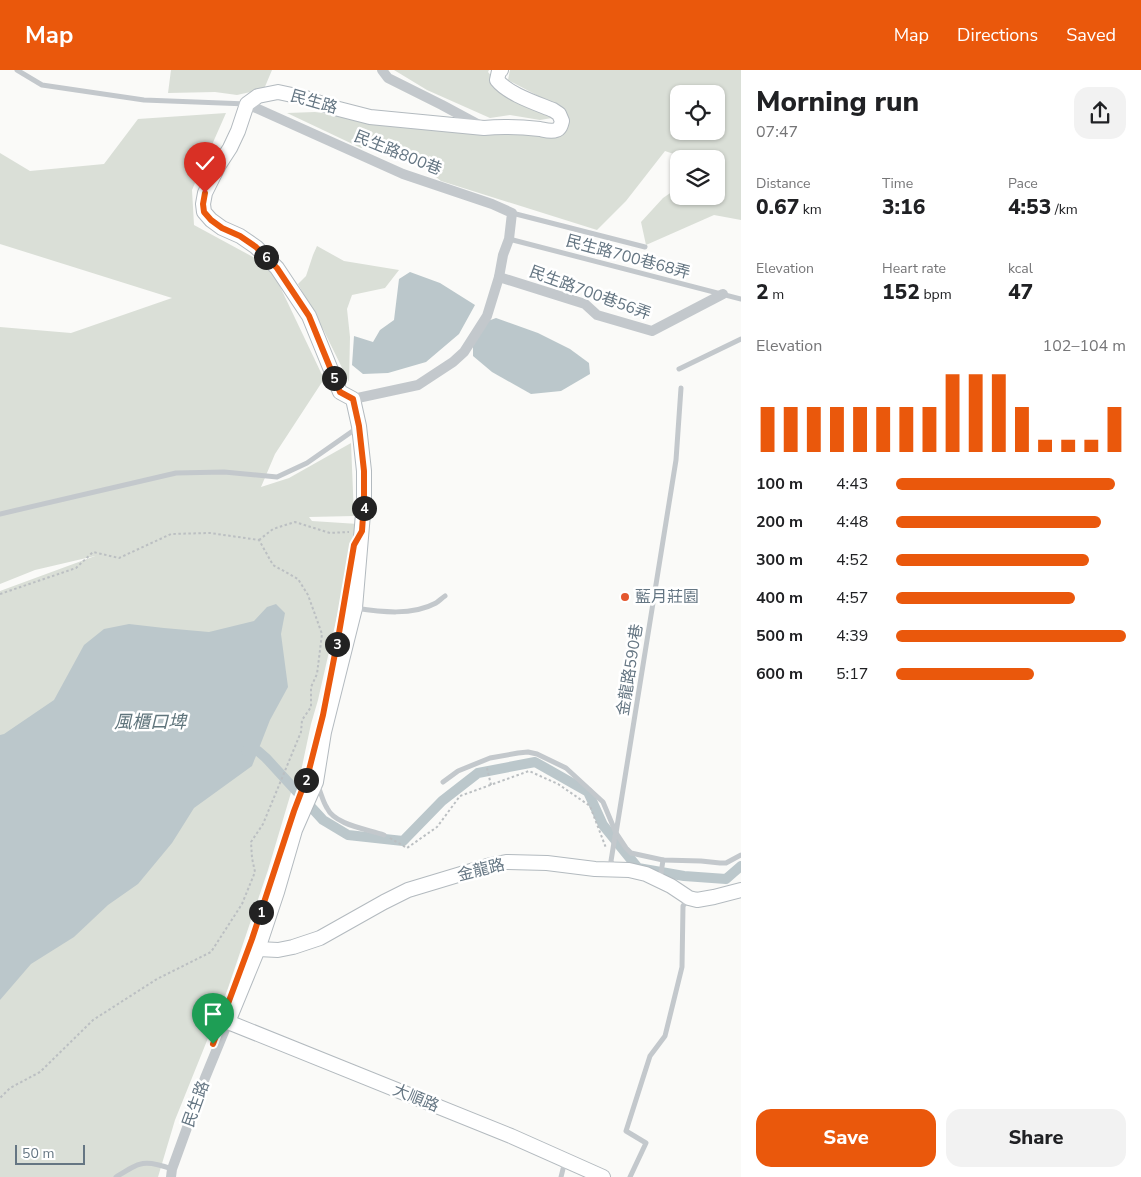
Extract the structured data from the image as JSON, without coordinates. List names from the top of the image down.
{
  "streets": {
    "street": [
      "民生路",
      "民生路800巷",
      "民生路700巷56弄",
      "金龍路",
      "大順路"
    ],
    "lane": ["民生路700巷68弄", "金龍路590巷"]
  },
  "crossings": [
    ["民生路", "民生路800巷"],
    ["民生路", "金龍路"],
    ["民生路", "大順路"],
    ["民生路700巷68弄", "民生路700巷56弄"],
    ["金龍路590巷", "金龍路"]
  ],
  "water": ["風櫃口埤"],
  "places": ["藍月莊園"],
  "scale_bar": "50 m",
  "page": {
    "header": "Map",
    "nav": ["Map", "Directions", "Saved"],
    "heading": ["Morning run", "07:47"],
    "stats": [
      ["Distance", "0.67 km"],
      ["Time", "3:16"],
      ["Pace", "4:53 /km"],
      ["Elevation", "2 m"],
      ["Heart rate", "152 bpm"],
      ["kcal", "47"]
    ],
    "pins": [
      "6",
      "5",
      "4",
      "3",
      "2",
      "1"
    ],
    "chart": ["Elevation", "102–104 m"],
    "list": [
      {
        "name": "100 m",
        "note": "4:43"
      },
      {
        "name": "200 m",
        "note": "4:48"
      },
      {
        "name": "300 m",
        "note": "4:52"
      },
      {
        "name": "400 m",
        "note": "4:57"
      },
      {
        "name": "500 m",
        "note": "4:39"
      },
      {
        "name": "600 m",
        "note": "5:17"
      }
    ],
    "buttons": ["Save", "Share"],
    "scale": "50 m"
  }
}
